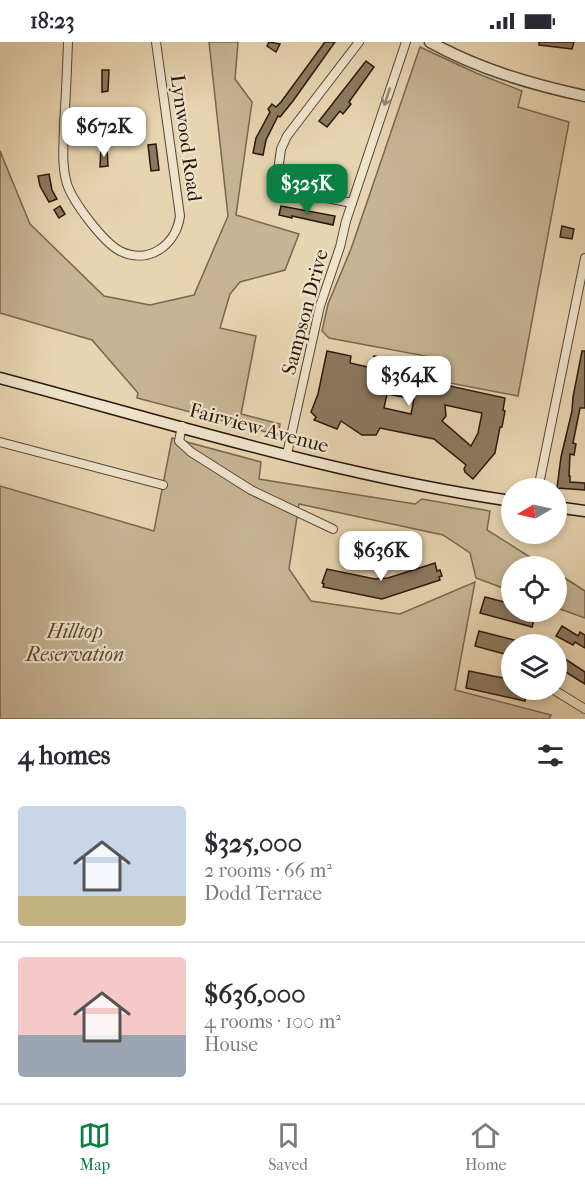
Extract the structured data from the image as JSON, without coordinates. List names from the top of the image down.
{
  "streets": {
    "main road": ["Fairview Avenue"],
    "street": ["Lynwood Road", "Sampson Drive"]
  },
  "crossings": [
    ["Sampson Drive", "Fairview Avenue"]
  ],
  "one_way": ["Sampson Drive"],
  "parks": ["Hilltop Reservation"],
  "north": "left",
  "page": {
    "status": "18:23",
    "price": [
      "$672K",
      "$325K",
      "$364K",
      "$636K"
    ],
    "heading": "4 homes",
    "list": [
      {
        "name": "$325,000",
        "note": "2 rooms · 66 m² · Dodd Terrace"
      },
      {
        "name": "$636,000",
        "note": "4 rooms · 100 m² · House"
      }
    ],
    "tabs": ["Map", "Saved", "Home"]
  }
}
